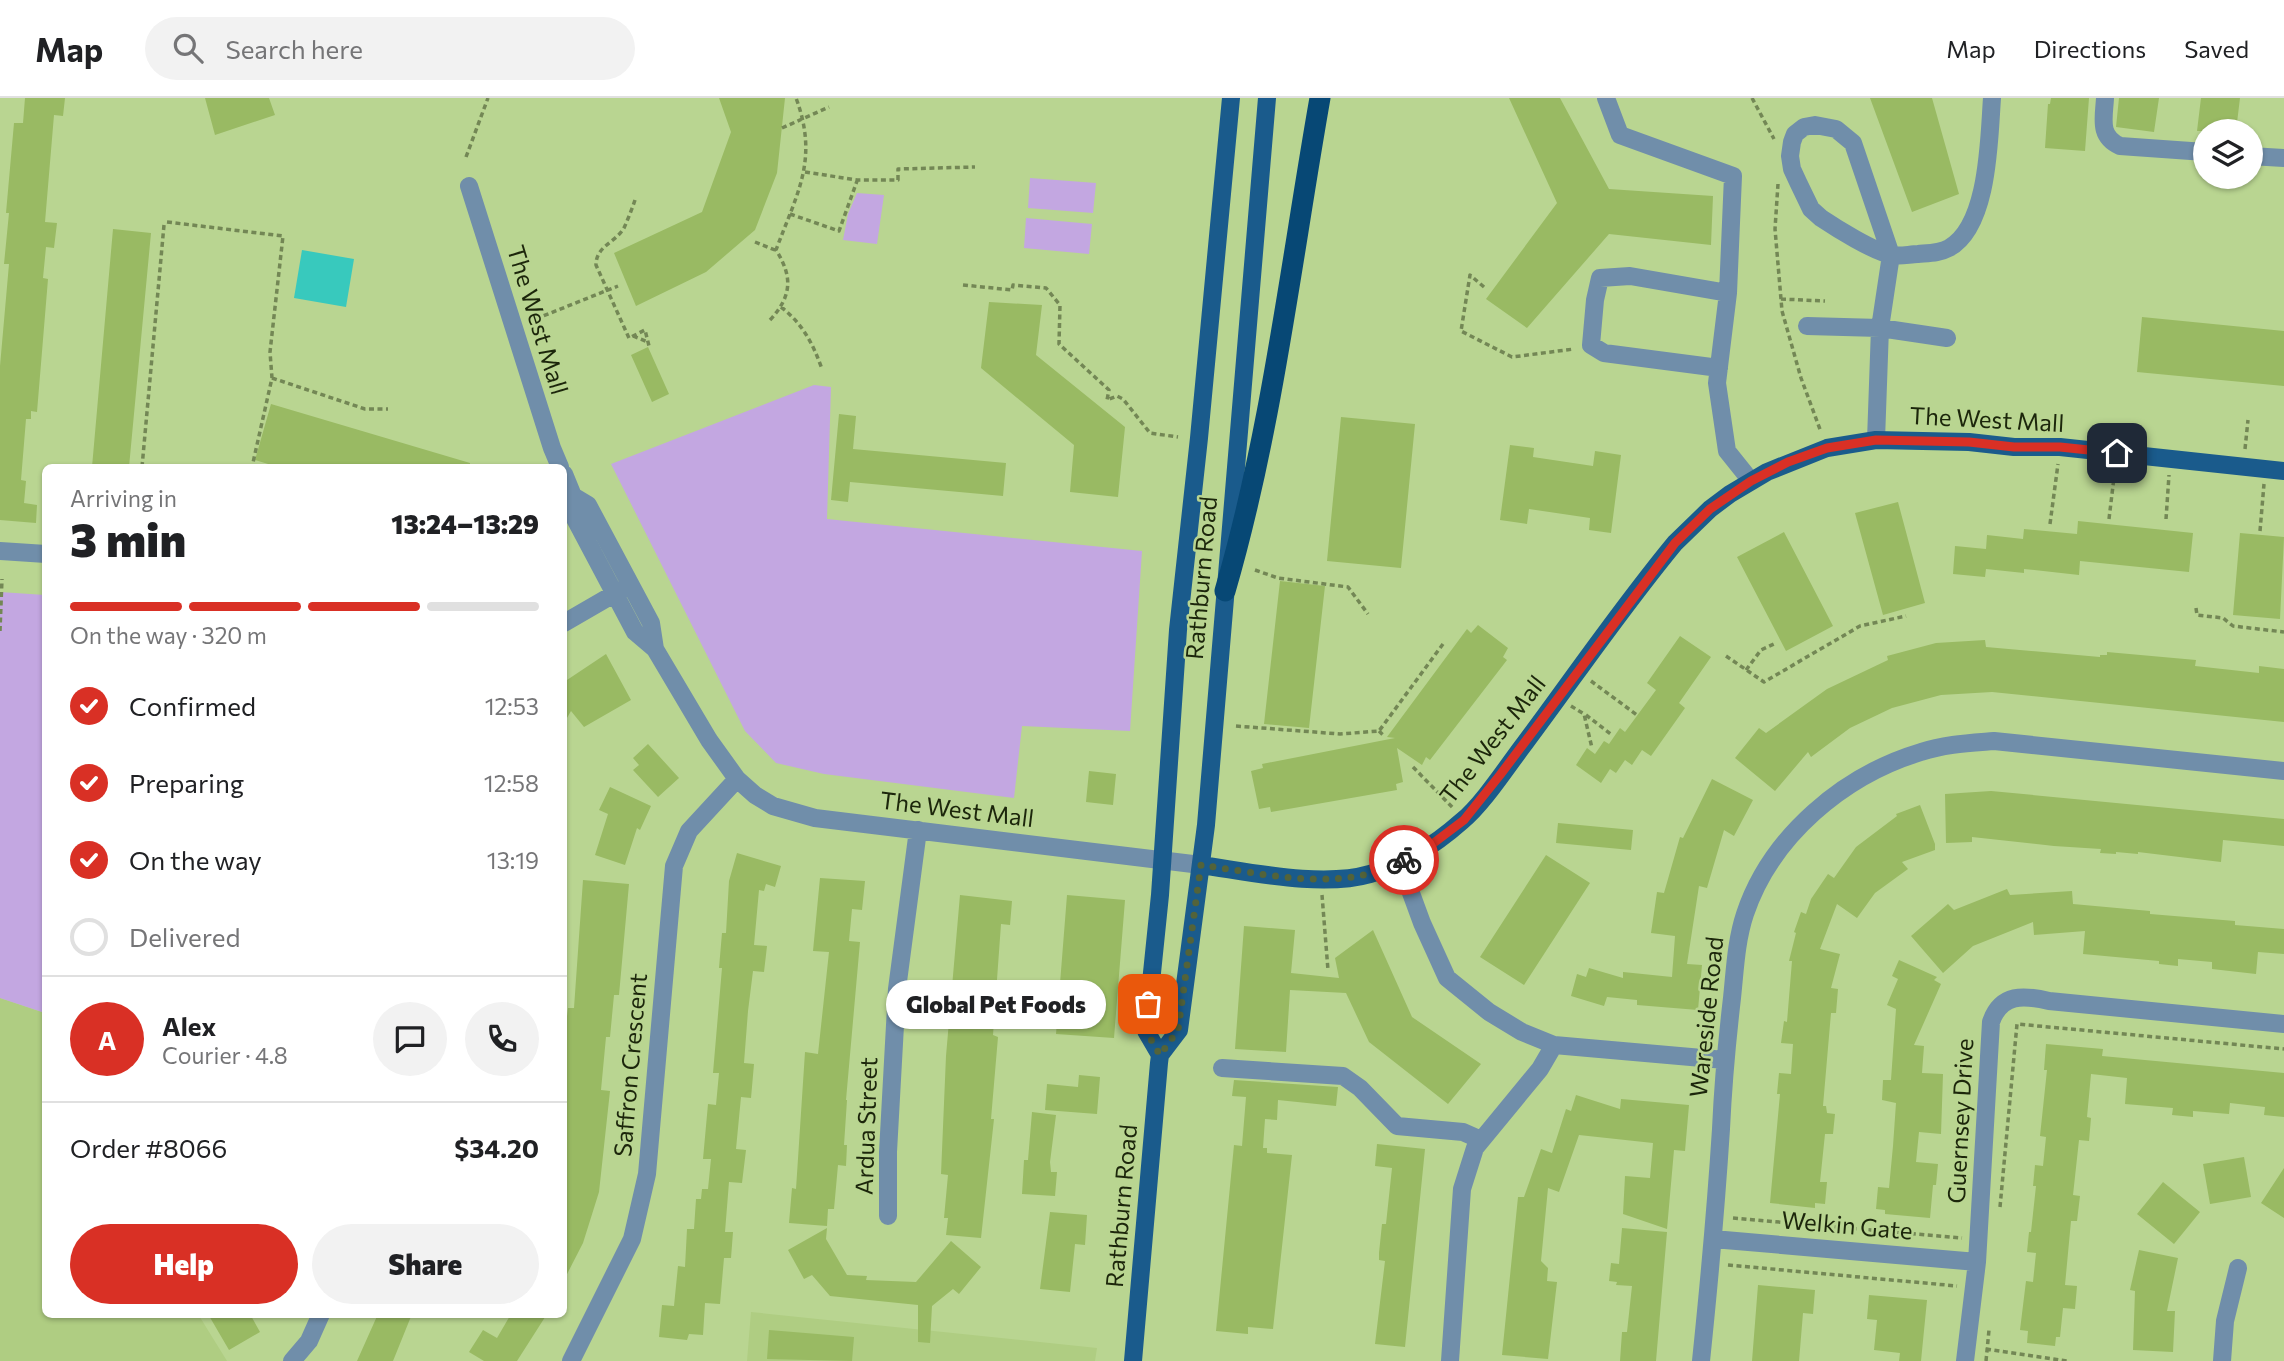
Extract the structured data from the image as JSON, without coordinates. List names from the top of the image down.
{
  "streets": {
    "main road": ["The West Mall", "Rathburn Road"],
    "street": [
      "Wareside Road",
      "Saffron Crescent",
      "Guernsey Drive",
      "Ardua Street",
      "Welkin Gate"
    ]
  },
  "crossings": [
    ["The West Mall", "Rathburn Road"],
    ["The West Mall", "Saffron Crescent"],
    ["The West Mall", "Ardua Street"],
    ["Wareside Road", "Welkin Gate"],
    ["Guernsey Drive", "Welkin Gate"]
  ],
  "places": ["Global Pet Foods"],
  "page": {
    "header": "Map",
    "search": "Search here",
    "nav": ["Map", "Directions", "Saved"],
    "heading": ["3 min", "Arriving in", "13:24–13:29"],
    "panel": [
      "Alex",
      "Courier · 4.8",
      "Order #8066",
      "$34.20"
    ],
    "bar": "On the way · 320 m",
    "list": [
      ["Confirmed", "12:53"],
      ["Preparing", "12:58"],
      ["On the way", "13:19"],
      "Delivered"
    ],
    "bubble": "Global Pet Foods",
    "round": "A",
    "buttons": ["Help", "Share"]
  }
}
